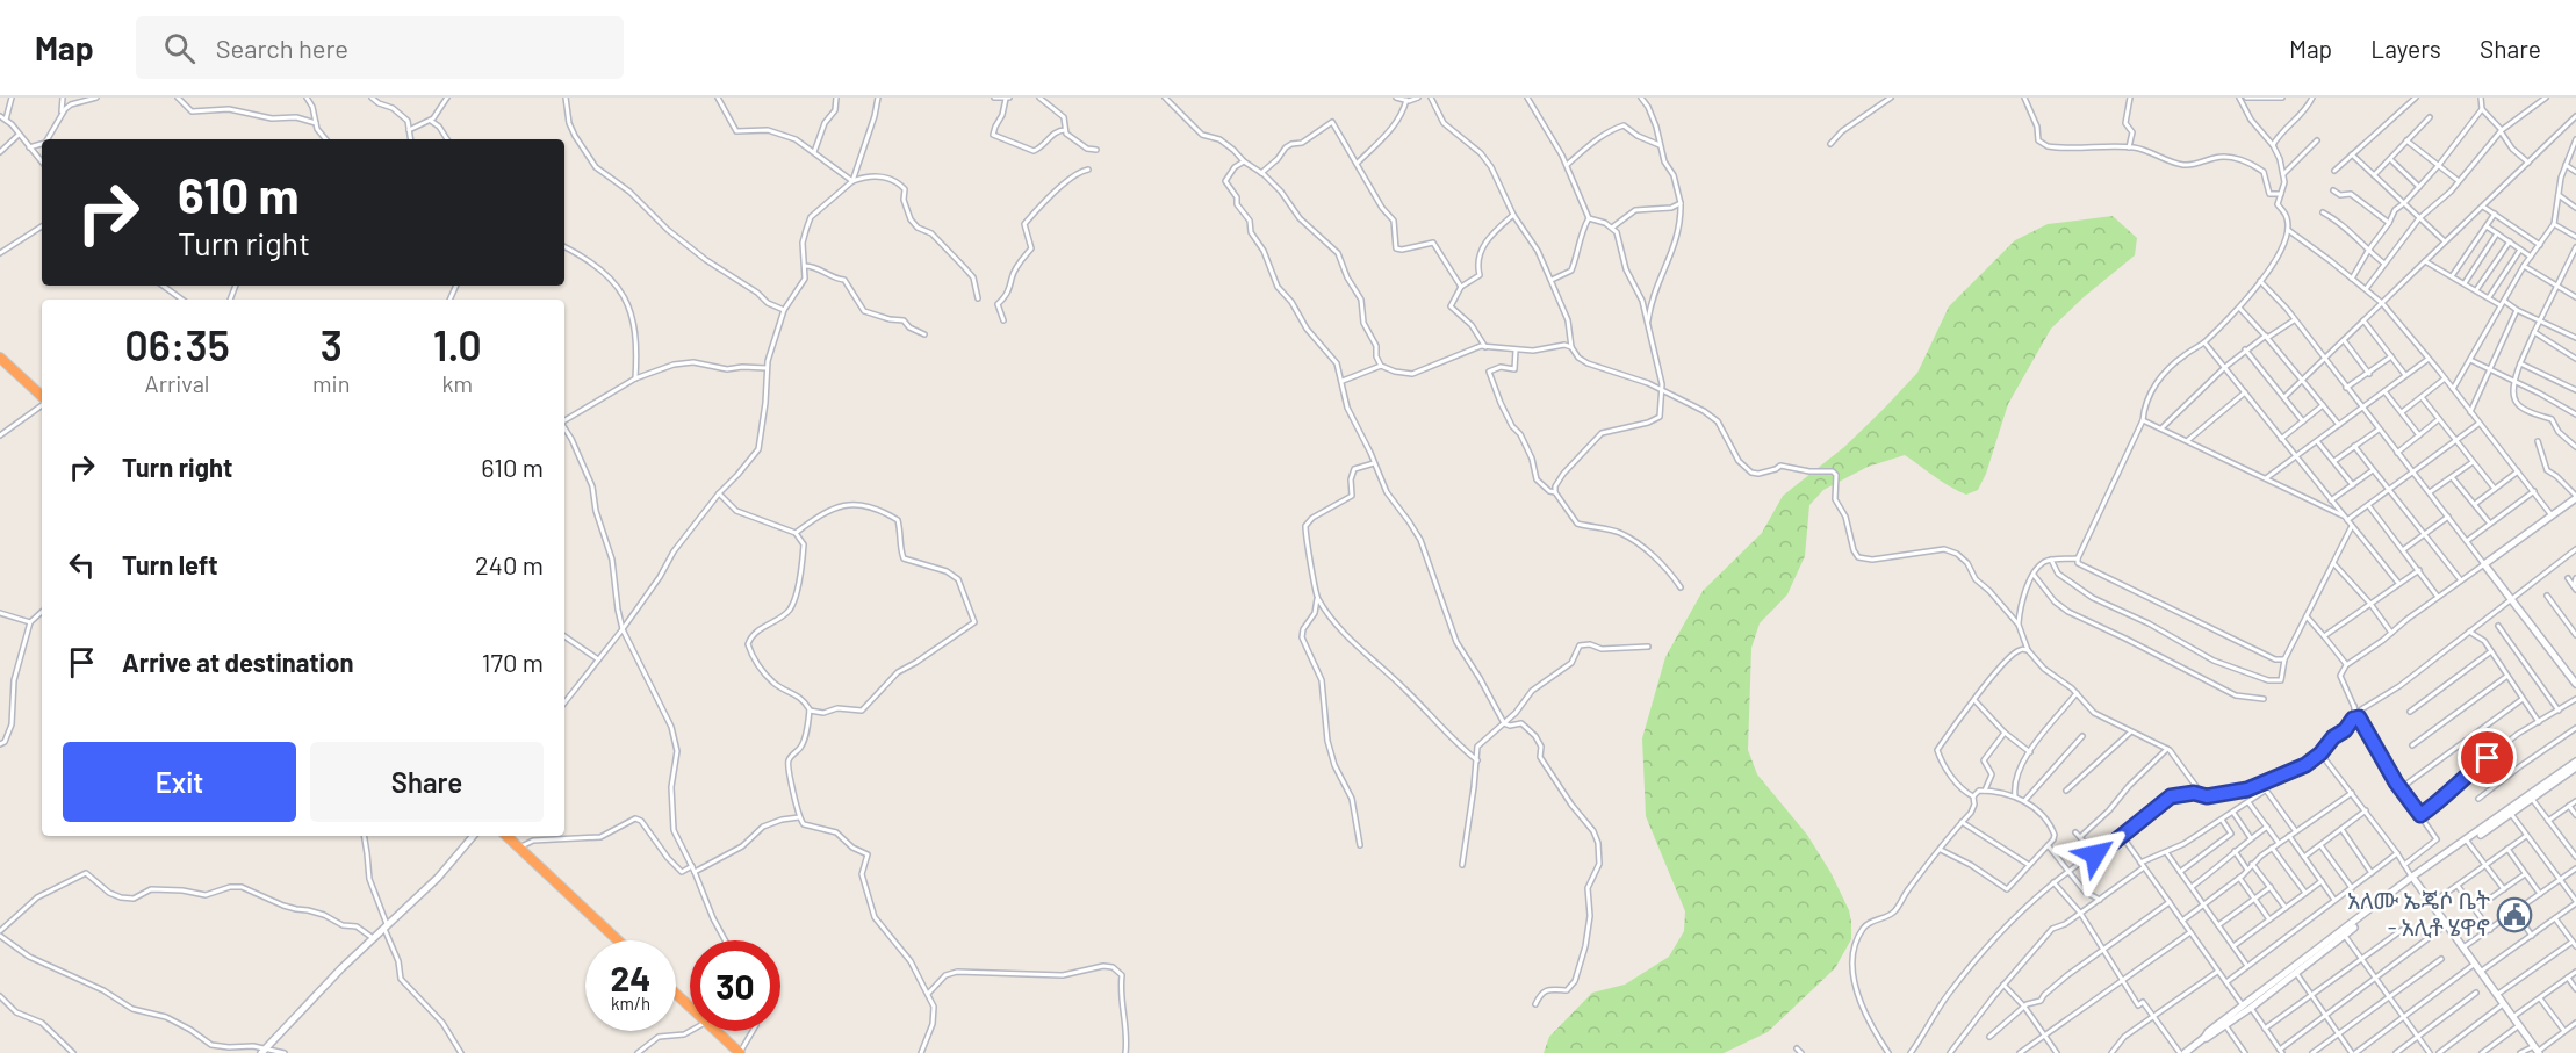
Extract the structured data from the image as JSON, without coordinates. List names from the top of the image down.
{
  "places": {
    "public building": ["አለሙ ኤጄሶ ቤት - አሊቶ ሄዋኖ"]
  },
  "page": {
    "header": "Map",
    "search": "Search here",
    "nav": ["Map", "Layers", "Share"],
    "turn": ["610 m", "Turn right"],
    "eta": [
      "06:35",
      "Arrival",
      "3",
      "min",
      "1.0",
      "km"
    ],
    "list": [
      {
        "name": "Turn right",
        "value": "610 m"
      },
      {
        "name": "Turn left",
        "value": "240 m"
      },
      {
        "name": "Arrive at destination",
        "value": "170 m"
      }
    ],
    "buttons": ["Exit", "Share"],
    "speed": "24 km/h",
    "limit": "30"
  }
}
